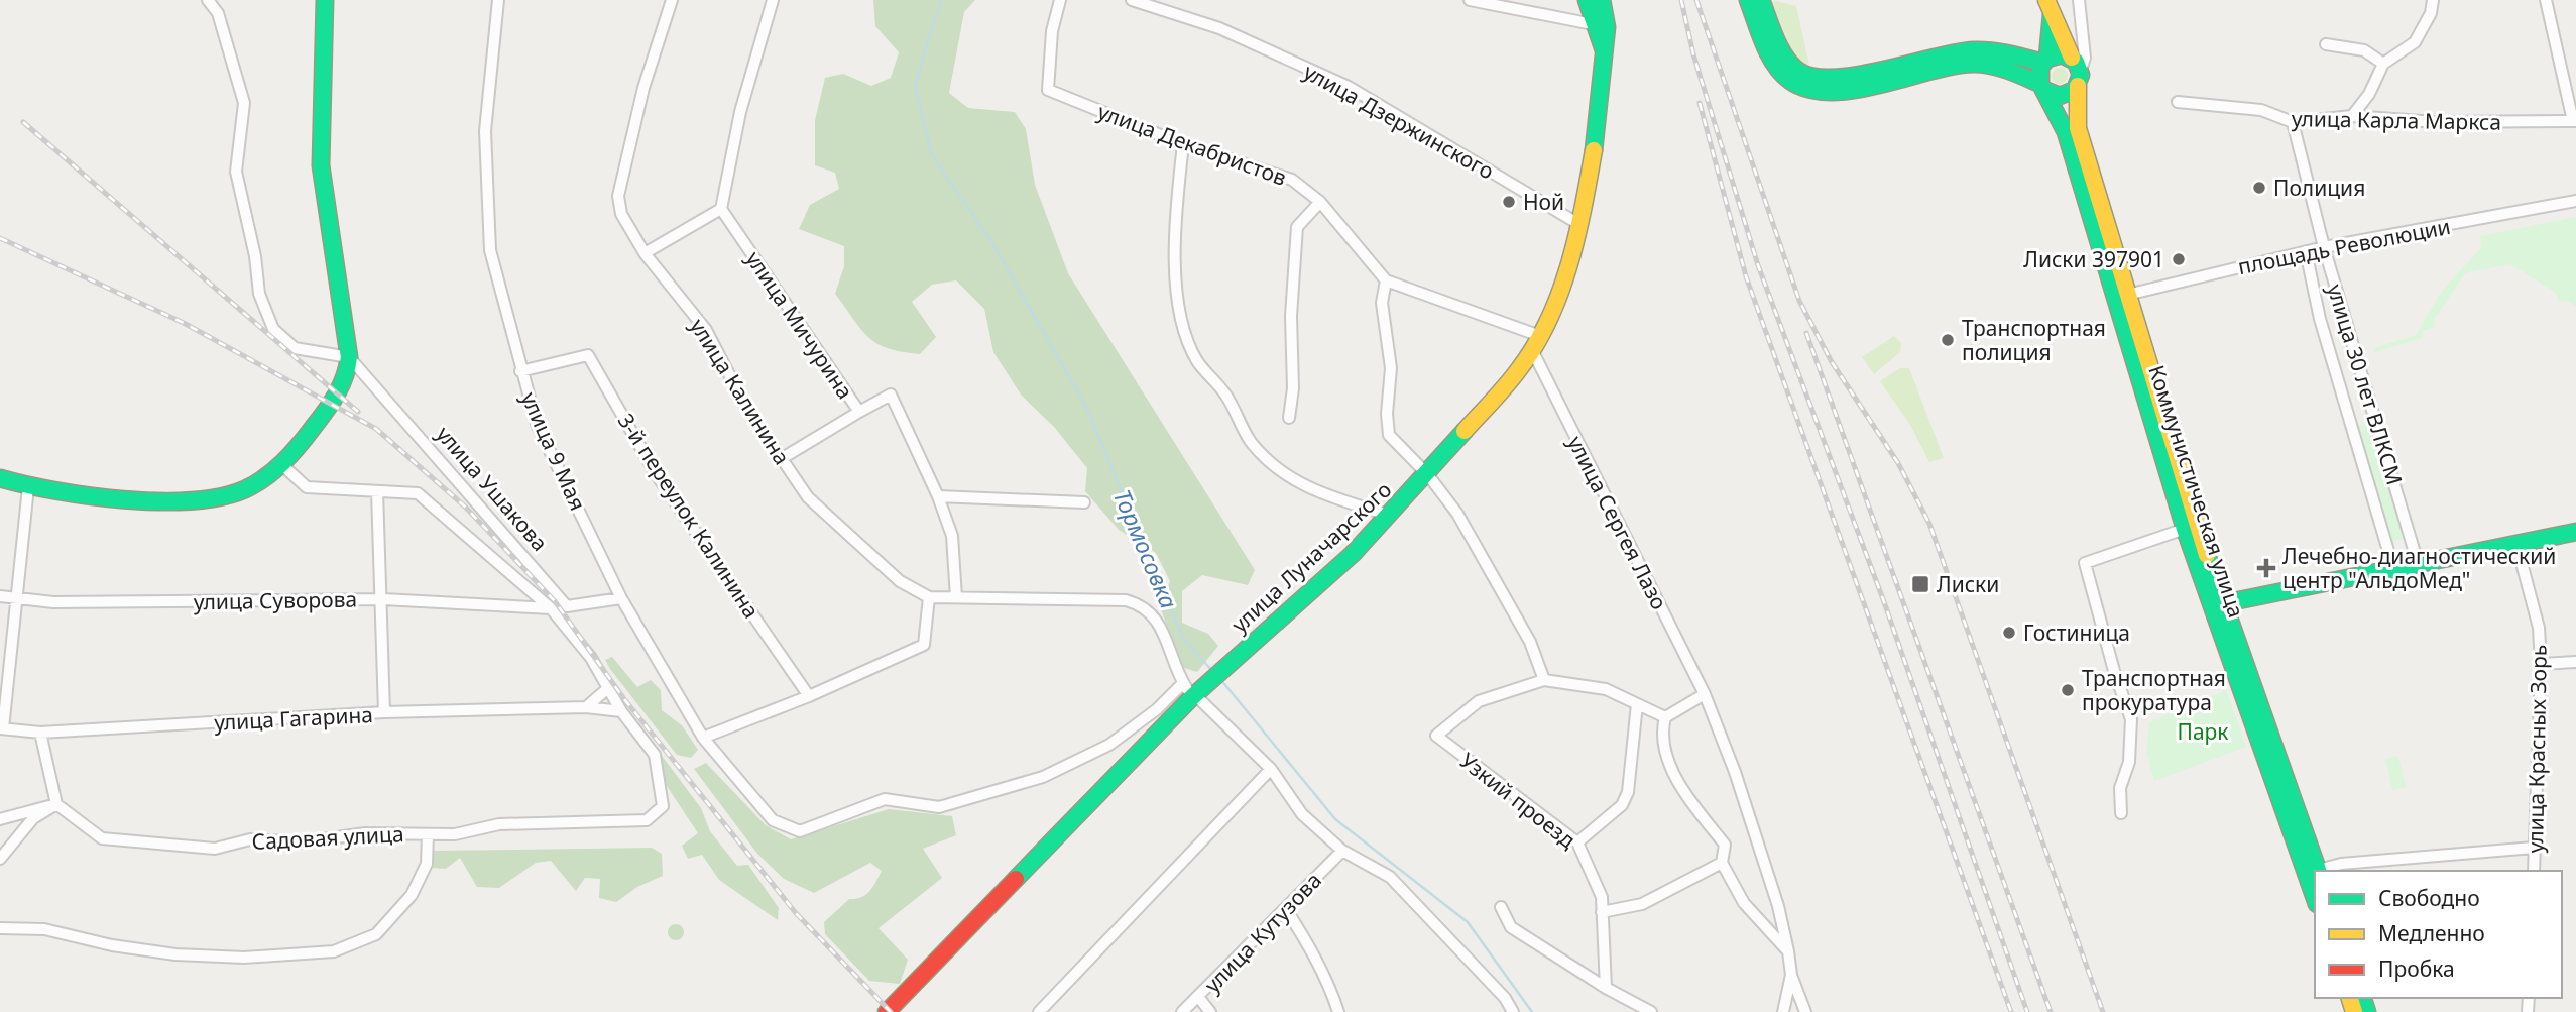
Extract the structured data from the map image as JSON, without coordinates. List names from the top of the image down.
{
  "streets": {
    "main road": ["Коммунистическая улица", "улица Луначарского"],
    "street": [
      "улица Карла Маркса",
      "улица Дзержинского",
      "улица Декабристов",
      "площадь Революции",
      "улица Мичурина",
      "улица 30 лет ВЛКСМ",
      "улица Калинина",
      "улица 9 Мая",
      "улица Ушакова",
      "3-й переулок Калинина",
      "улица Сергея Лазо",
      "улица Суворова",
      "улица Гагарина",
      "улица Красных Зорь",
      "Узкий проезд",
      "Садовая улица",
      "улица Кутузова"
    ]
  },
  "crossings": [
    ["улица Карла Маркса", "улица 30 лет ВЛКСМ"],
    ["улица Дзержинского", "улица Луначарского"],
    ["площадь Революции", "улица 30 лет ВЛКСМ"],
    ["площадь Революции", "Коммунистическая улица"],
    ["улица Калинина", "улица 9 Мая"],
    ["улица Калинина", "улица Луначарского"],
    ["улица 9 Мая", "улица Ушакова"],
    ["улица 9 Мая", "3-й переулок Калинина"],
    ["улица 9 Мая", "улица Луначарского"],
    ["улица Сергея Лазо", "улица Луначарского"],
    ["улица Гагарина", "Садовая улица"]
  ],
  "water": ["Тормосовка"],
  "parks": ["Парк"],
  "places": {
    "other": [
      "Полиция",
      "Ной",
      "Лиски 397901",
      "Транспортная полиция",
      "Гостиница",
      "Транспортная прокуратура"
    ],
    "health": ["Лечебно-диагностический центр \"АльдоМед\""],
    "transit": ["Лиски"]
  },
  "legend": ["Свободно", "Медленно", "Пробка"]
}
